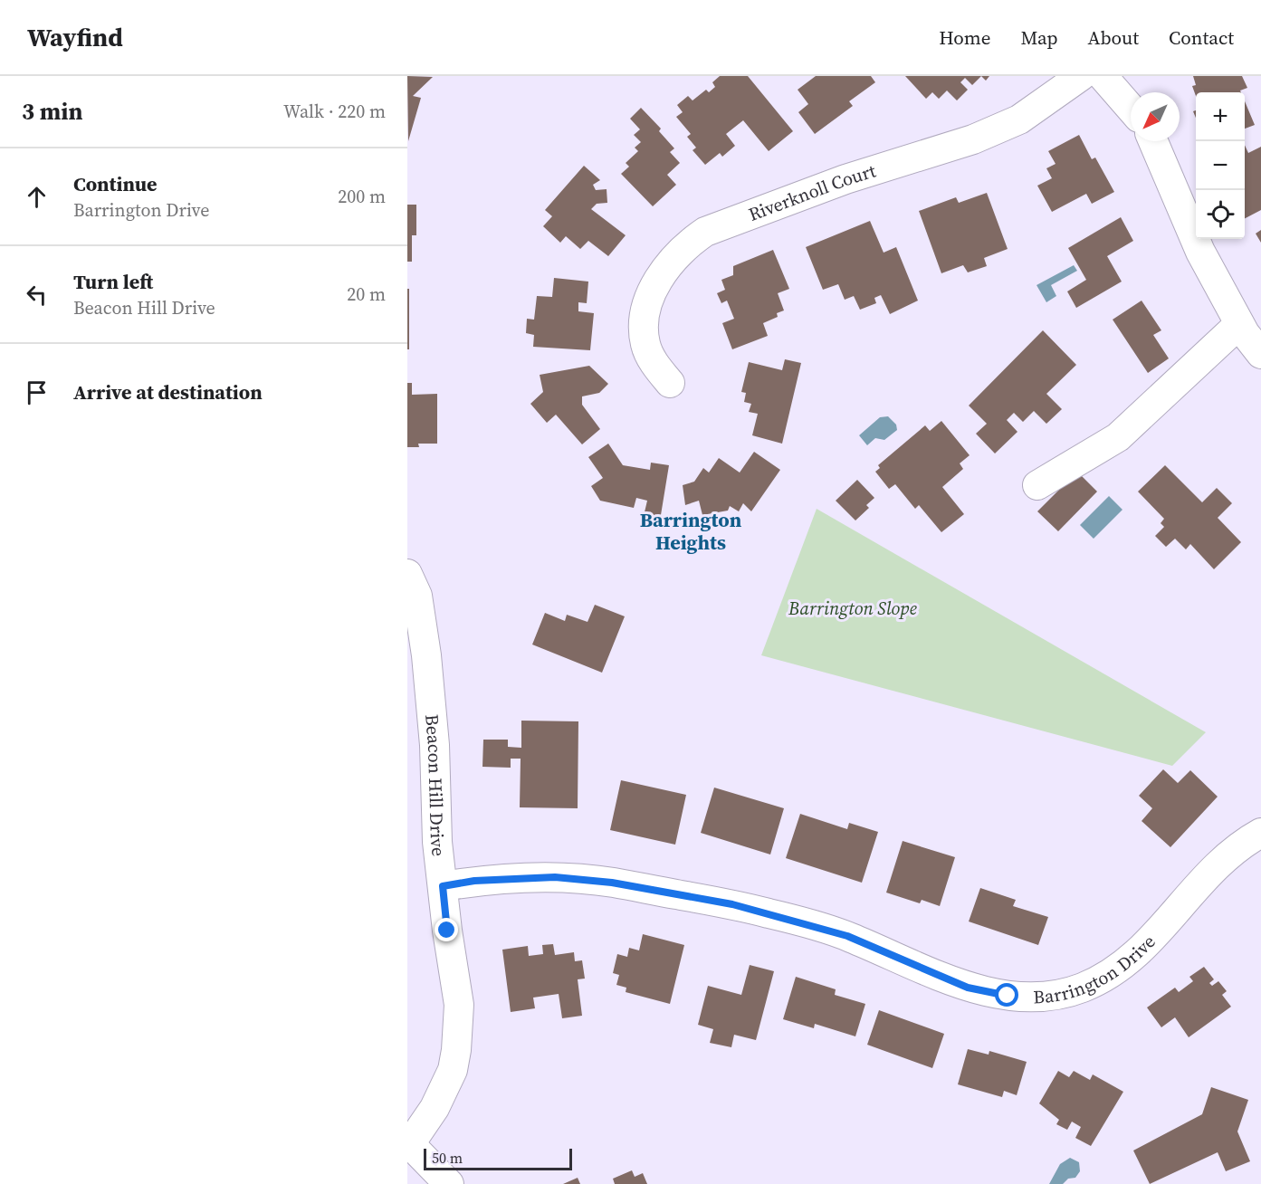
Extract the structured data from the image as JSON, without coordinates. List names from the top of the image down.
{
  "streets": {
    "street": ["Riverknoll Court", "Beacon Hill Drive", "Barrington Drive"]
  },
  "crossings": [
    ["Beacon Hill Drive", "Barrington Drive"]
  ],
  "districts": ["Barrington Heights"],
  "parks": ["Barrington Slope"],
  "scale_bar": "50 m",
  "north": "bottom left",
  "page": {
    "header": "Wayfind",
    "nav": [
      "Home",
      "Map",
      "About",
      "Contact"
    ],
    "heading": ["3 min", "Walk · 220 m"],
    "map_buttons": ["+", "−"],
    "list": [
      ["Continue", "Barrington Drive", "200 m"],
      ["Turn left", "Beacon Hill Drive", "20 m"],
      "Arrive at destination"
    ],
    "scale": "50 m"
  }
}
